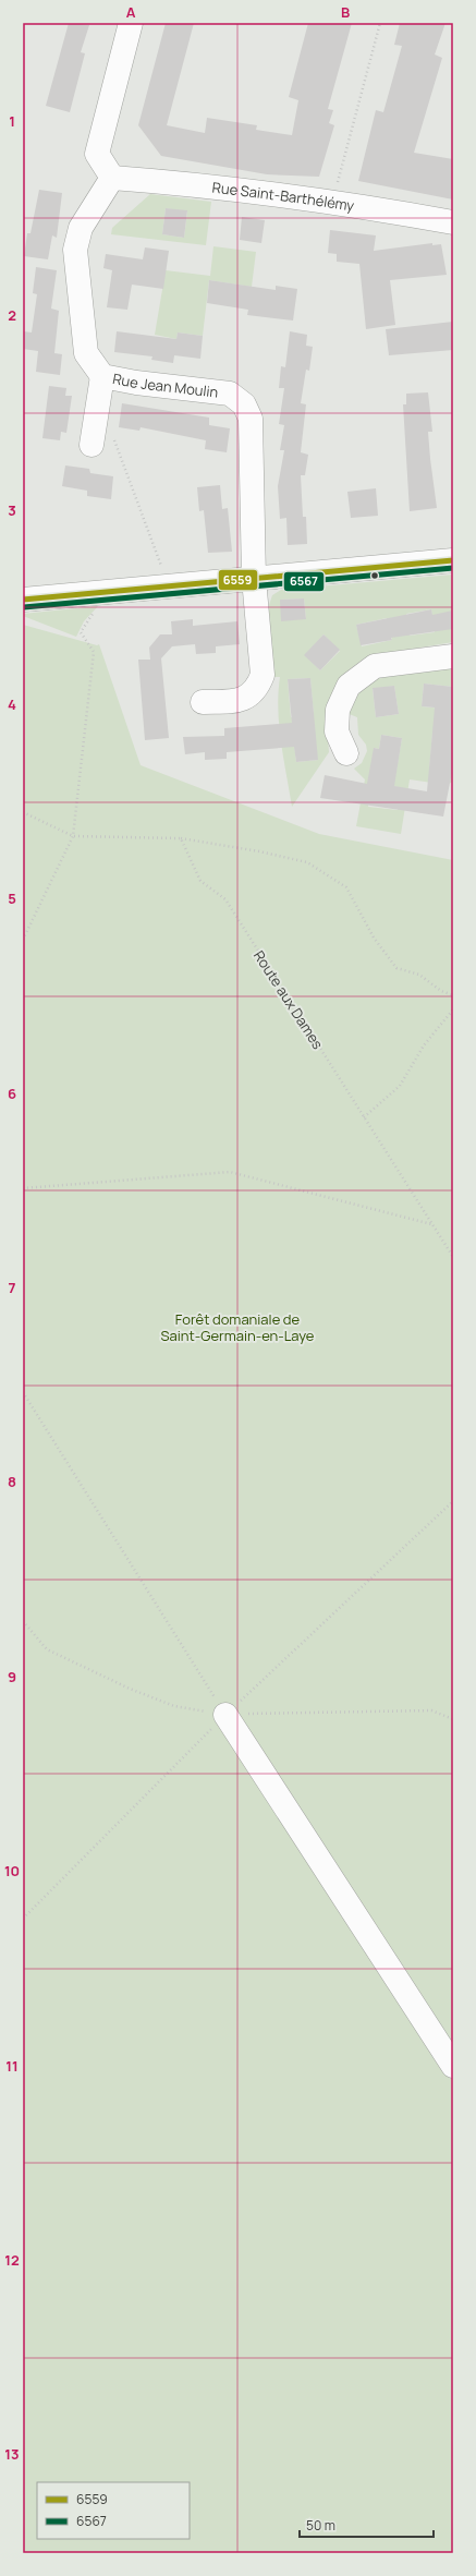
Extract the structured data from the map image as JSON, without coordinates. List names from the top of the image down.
{
  "streets": {
    "street": ["Rue Saint-Barthélémy", "Rue Jean Moulin"],
    "path": ["Route aux Dames"]
  },
  "crossings": [
    ["Rue Saint-Barthélémy", "Rue Jean Moulin"]
  ],
  "parks": ["Forêt domaniale de Saint-Germain-en-Laye"],
  "lines": ["transit line 6559", "transit line 6567"],
  "legend": ["6559", "6567"],
  "scale_bar": "50 m",
  "grid": {
    "columns": ["A", "B"],
    "rows": [
      "1",
      "2",
      "3",
      "4",
      "5",
      "6",
      "7",
      "8",
      "9",
      "10",
      "11",
      "12",
      "13"
    ]
  }
}
